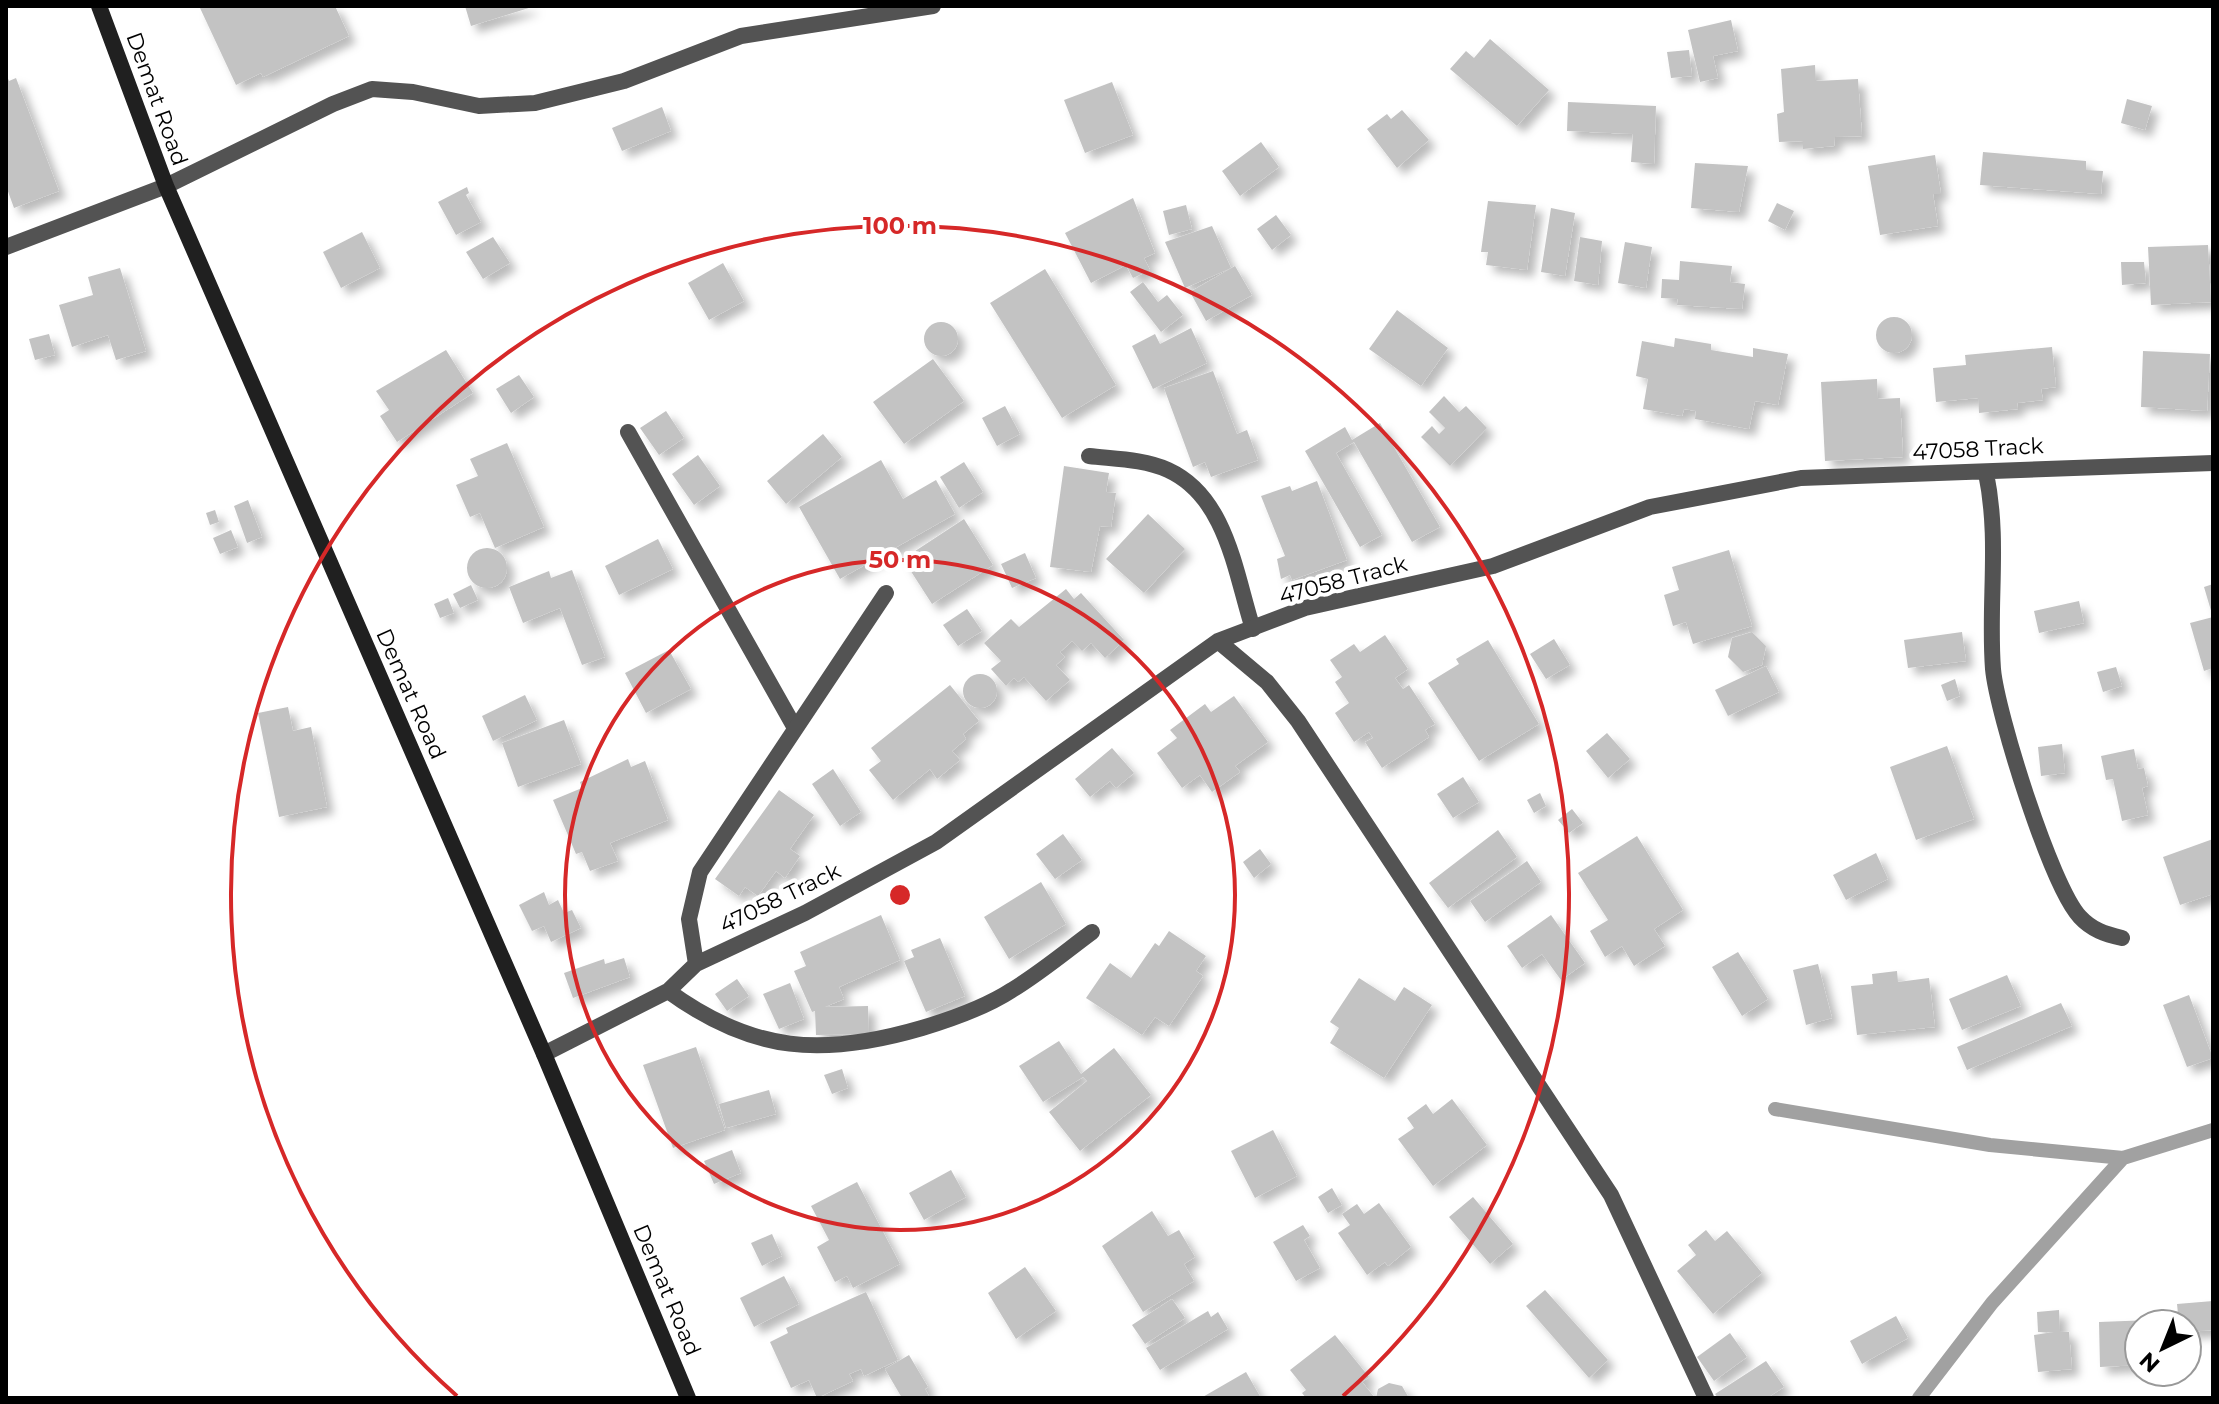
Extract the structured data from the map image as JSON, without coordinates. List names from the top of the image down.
{
  "streets": {
    "street": ["Demat Road", "47058 Track"]
  },
  "crossings": [
    ["Demat Road", "47058 Track"]
  ],
  "north": "bottom left",
  "rings": ["100 m", "50 m"]
}
